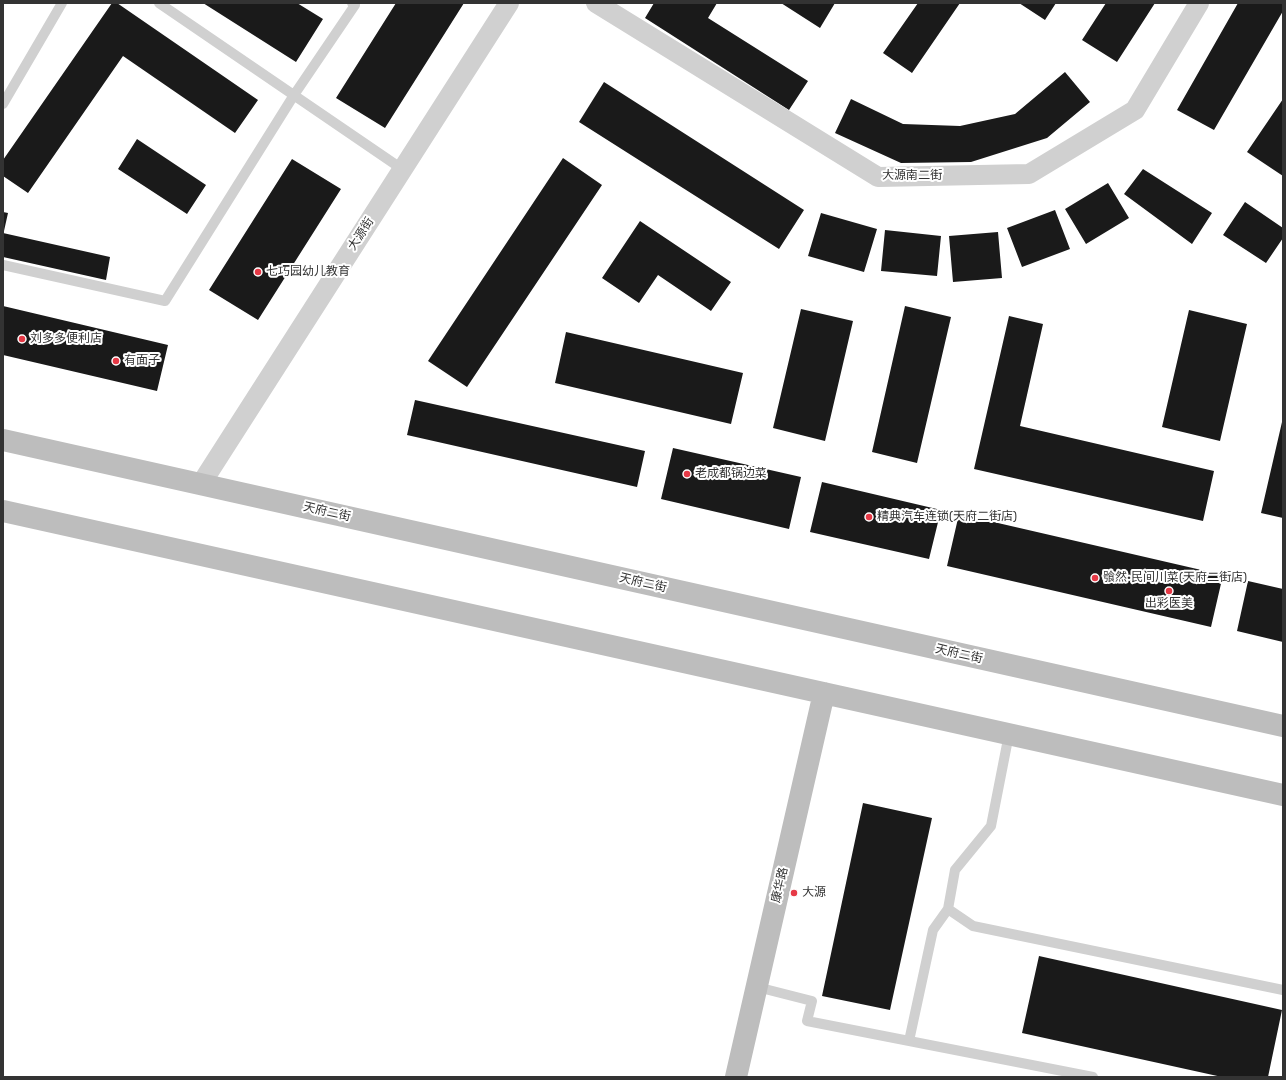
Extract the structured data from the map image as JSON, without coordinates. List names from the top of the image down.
{
  "streets": {
    "main road": ["天府二街", "康华路"],
    "street": ["大源南二街", "大源街"]
  },
  "crossings": [
    ["大源街", "天府二街"]
  ],
  "places": [
    "七巧园幼儿教育",
    "刘多多便利店",
    "有面子",
    "老成都锅边菜",
    "精典汽车连锁(天府二街店)",
    "飸然·民间川菜(天府二街店)",
    "出彩医美",
    "大源"
  ]
}
